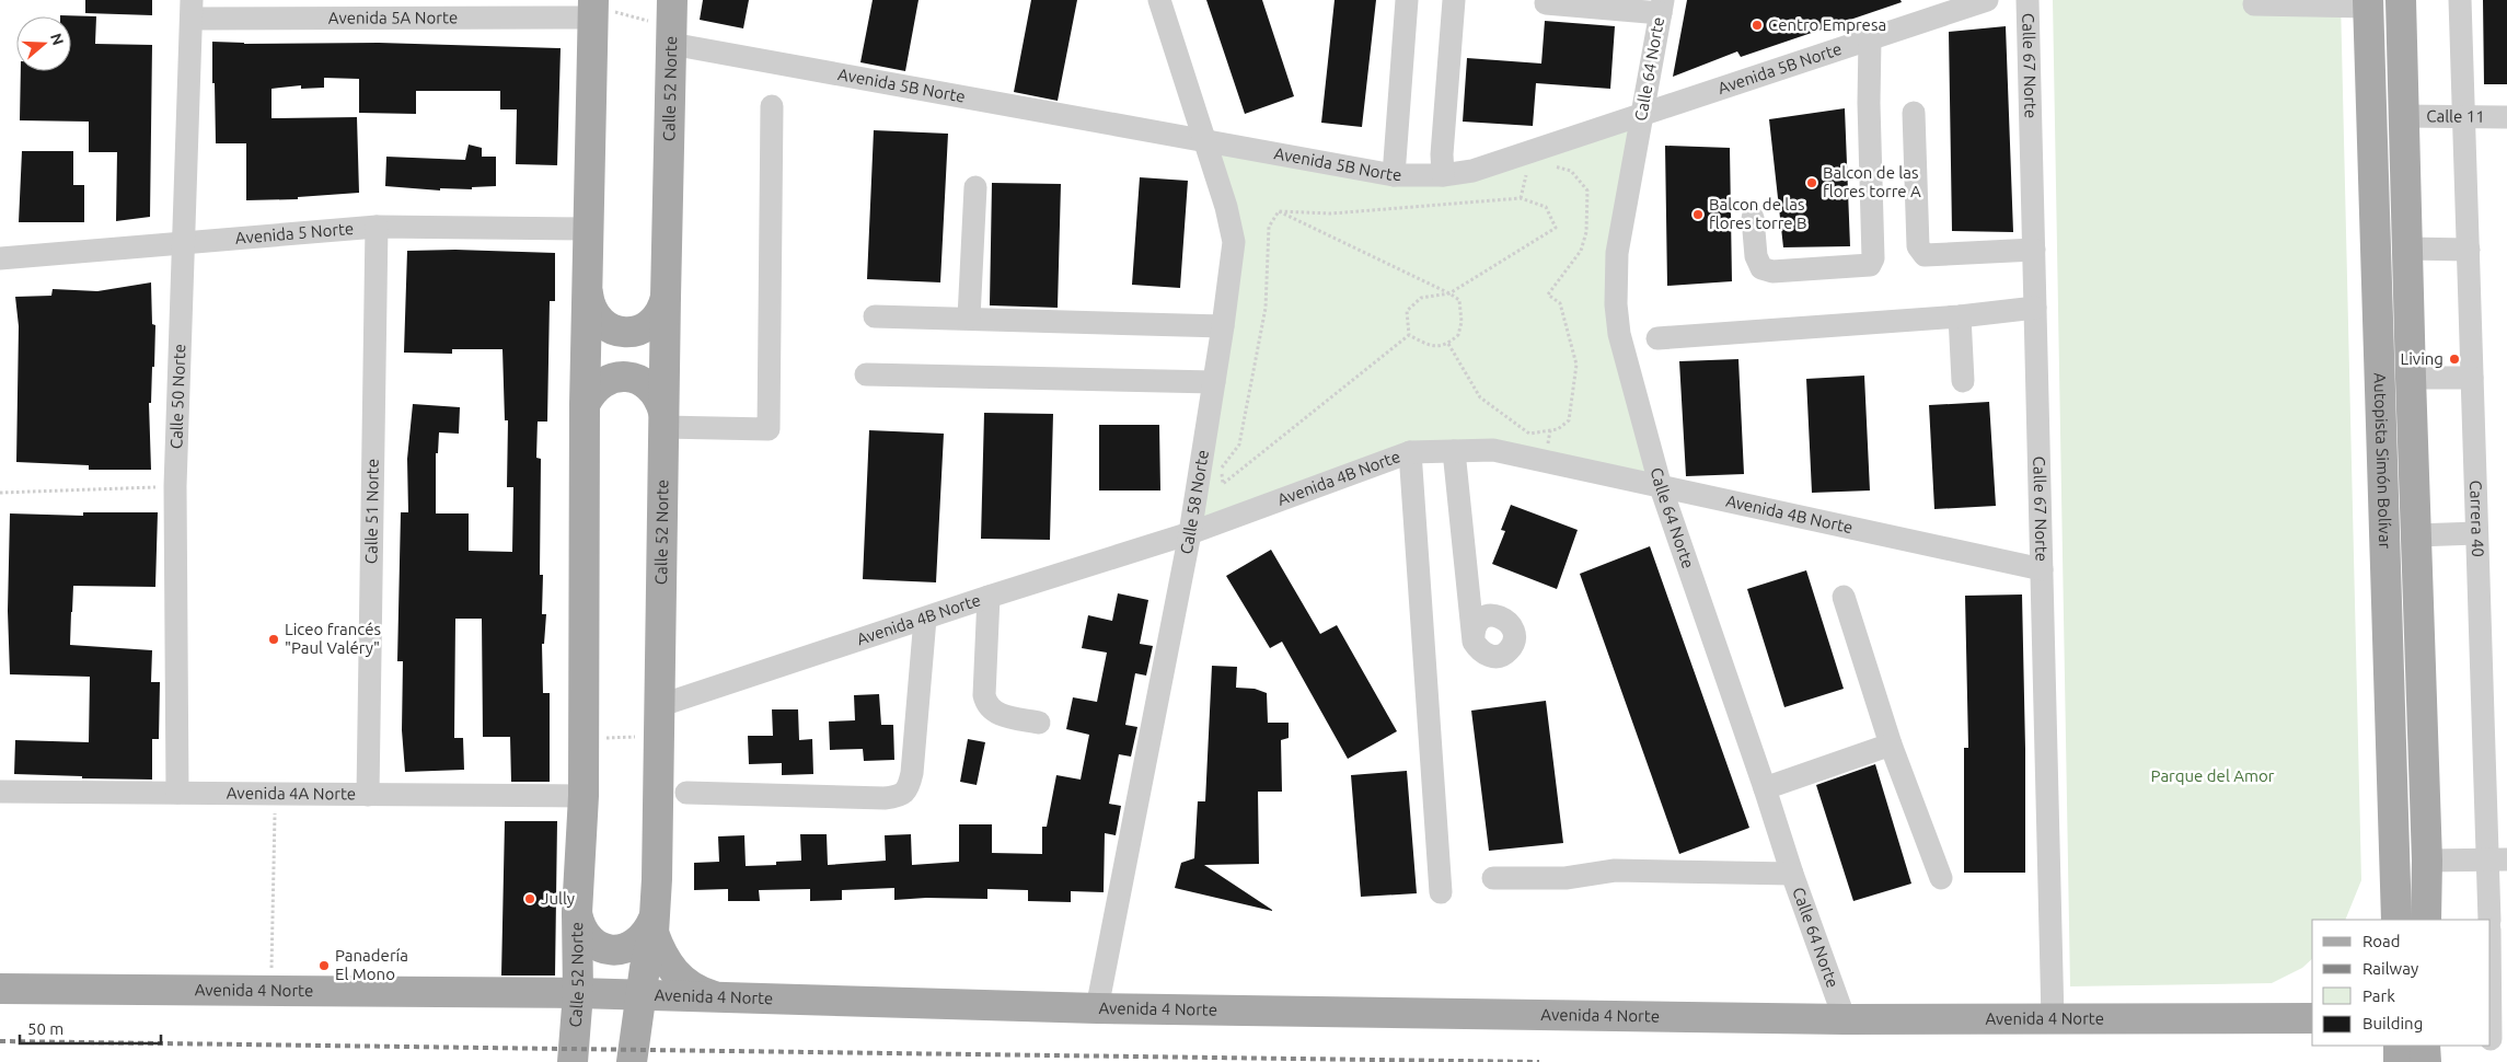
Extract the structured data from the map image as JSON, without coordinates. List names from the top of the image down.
{
  "streets": {
    "main road": ["Calle 52 Norte", "Autopista Simón Bolívar", "Avenida 4 Norte"],
    "street": [
      "Avenida 5A Norte",
      "Calle 67 Norte",
      "Calle 64 Norte",
      "Avenida 5B Norte",
      "Calle 11",
      "Avenida 5 Norte",
      "Calle 50 Norte",
      "Avenida 4B Norte",
      "Calle 58 Norte",
      "Calle 51 Norte",
      "Carrera 40",
      "Avenida 4A Norte"
    ]
  },
  "crossings": [
    ["Avenida 5A Norte", "Calle 52 Norte"],
    ["Avenida 5A Norte", "Calle 50 Norte"],
    ["Calle 67 Norte", "Avenida 4B Norte"],
    ["Calle 67 Norte", "Avenida 4 Norte"],
    ["Calle 64 Norte", "Avenida 5B Norte"],
    ["Calle 64 Norte", "Avenida 4B Norte"],
    ["Calle 64 Norte", "Avenida 4 Norte"],
    ["Avenida 5B Norte", "Calle 52 Norte"],
    ["Avenida 5B Norte", "Calle 58 Norte"],
    ["Calle 52 Norte", "Avenida 5 Norte"],
    ["Calle 52 Norte", "Avenida 4B Norte"],
    ["Calle 52 Norte", "Avenida 4A Norte"],
    ["Calle 52 Norte", "Avenida 4 Norte"],
    ["Calle 11", "Autopista Simón Bolívar"],
    ["Calle 11", "Carrera 40"],
    ["Avenida 5 Norte", "Calle 50 Norte"],
    ["Avenida 5 Norte", "Calle 51 Norte"],
    ["Calle 50 Norte", "Avenida 4A Norte"],
    ["Avenida 4B Norte", "Calle 58 Norte"],
    ["Calle 58 Norte", "Avenida 4 Norte"],
    ["Calle 51 Norte", "Avenida 4A Norte"]
  ],
  "parks": ["Parque del Amor"],
  "places": [
    "Centro Empresa",
    "Balcon de las flores torre A",
    "Balcon de las flores torre B",
    "Living",
    "Liceo francés \"Paul Valéry\"",
    "Jully",
    "Panadería El Mono"
  ],
  "legend": [
    "Road",
    "Railway",
    "Park",
    "Building"
  ],
  "scale_bar": "50 m",
  "north": "right"
}
